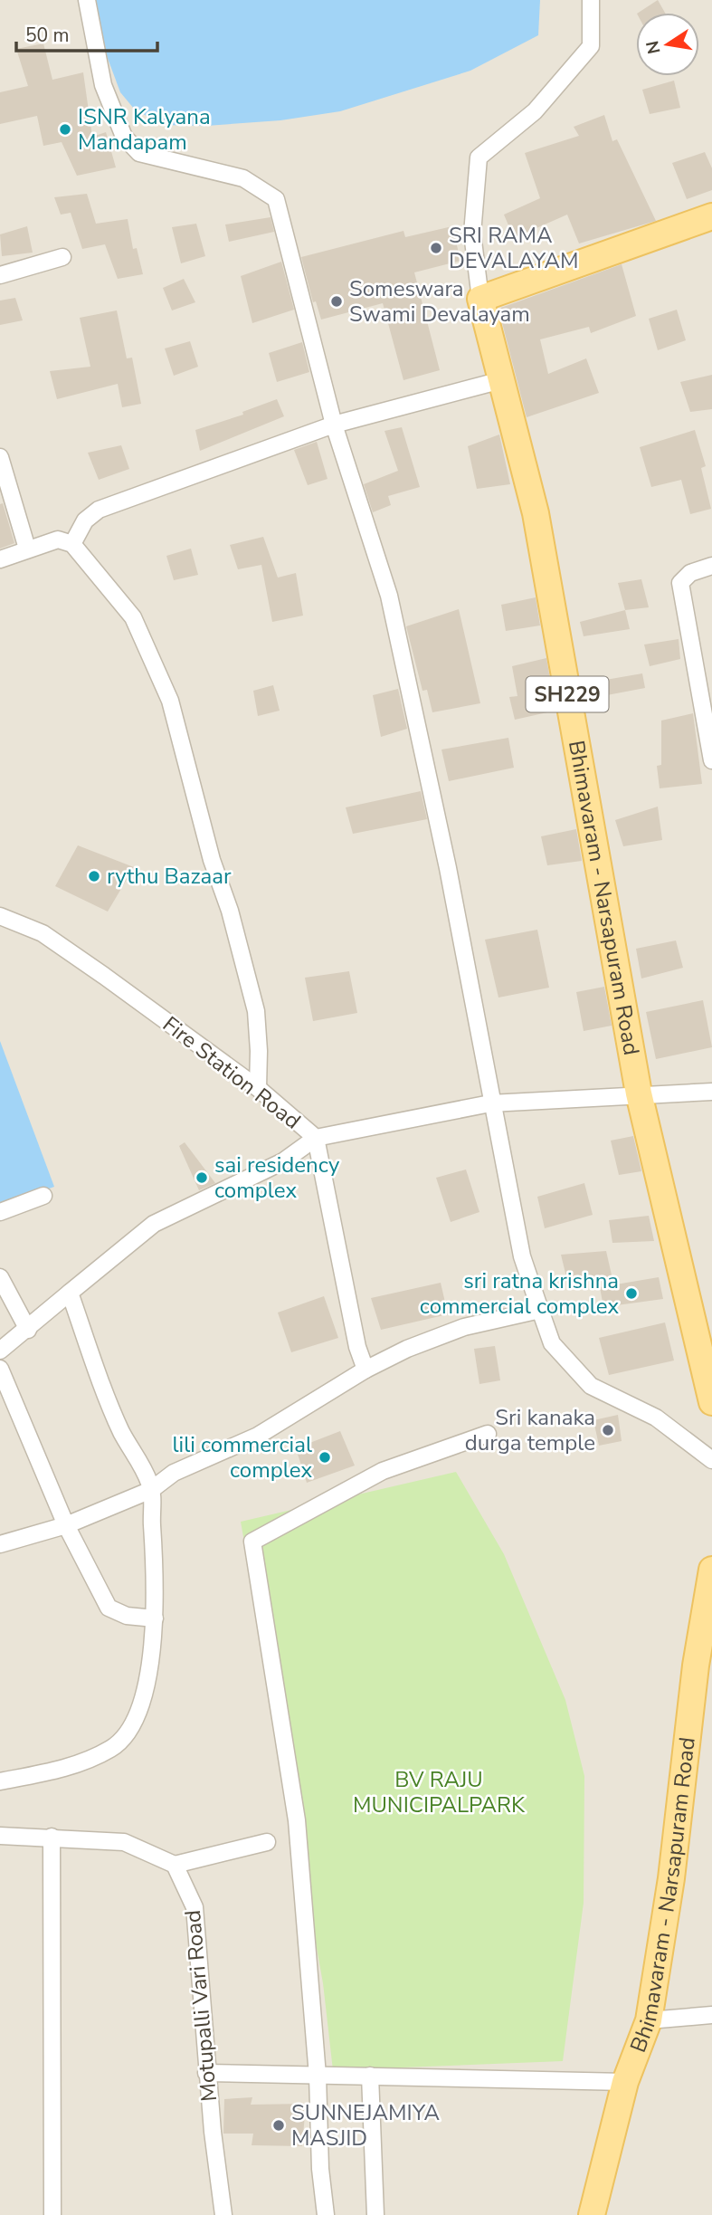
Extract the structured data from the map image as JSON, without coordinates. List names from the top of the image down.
{
  "streets": {
    "main road": ["SH229", "Bhimavaram - Narsapuram Road"],
    "street": ["Fire Station Road", "Motupalli Vari Road"]
  },
  "crossings": [
    ["Bhimavaram - Narsapuram Road", "Fire Station Road"]
  ],
  "parks": ["BV RAJU MUNICIPALPARK"],
  "places": [
    "ISNR Kalyana Mandapam",
    "SRI RAMA DEVALAYAM",
    "Someswara Swami Devalayam",
    "rythu Bazaar",
    "sai residency complex",
    "sri ratna krishna commercial complex",
    "Sri kanaka durga temple",
    "lili commercial complex",
    "SUNNEJAMIYA MASJID"
  ],
  "scale_bar": "50 m",
  "north": "left"
}
